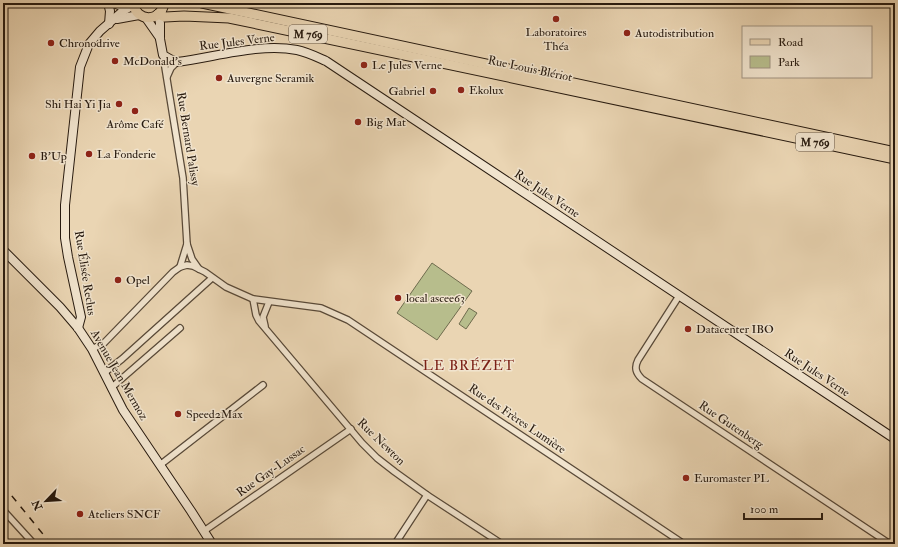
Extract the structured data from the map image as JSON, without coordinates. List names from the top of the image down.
{
  "streets": {
    "main road": [
      "M 769",
      "Rue Jules Verne",
      "Rue Louis Blériot",
      "Rue Bernard Palissy",
      "Rue Élisée Reclus",
      "Avenue Jean Mermoz"
    ],
    "street": [
      "Rue des Frères Lumière",
      "Rue Gutenberg",
      "Rue Newton",
      "Rue Gay-Lussac"
    ]
  },
  "crossings": [
    ["Rue Jules Verne", "Rue Gutenberg"],
    ["Rue Louis Blériot", "Rue Bernard Palissy"],
    ["Rue Bernard Palissy", "Rue des Frères Lumière"],
    ["Rue Élisée Reclus", "Avenue Jean Mermoz"],
    ["Avenue Jean Mermoz", "Rue Gay-Lussac"],
    ["Rue des Frères Lumière", "Rue Newton"],
    ["Rue Newton", "Rue Gay-Lussac"]
  ],
  "districts": ["LE BRÉZET"],
  "places": [
    "Laboratoires Théa",
    "Autodistribution",
    "Chronodrive",
    "McDonald's",
    "Le Jules Verne",
    "Auvergne Seramik",
    "Ekolux",
    "Gabriel",
    "Shi Hai Yi Jia",
    "Arôme Café",
    "Big Mat",
    "La Fonderie",
    "B'Up",
    "Opel",
    "local ascee63",
    "Datacenter IBO",
    "Speed2Max",
    "Euromaster PL",
    "Ateliers SNCF"
  ],
  "legend": ["Road", "Park"],
  "scale_bar": "100 m",
  "north": "bottom left"
}
